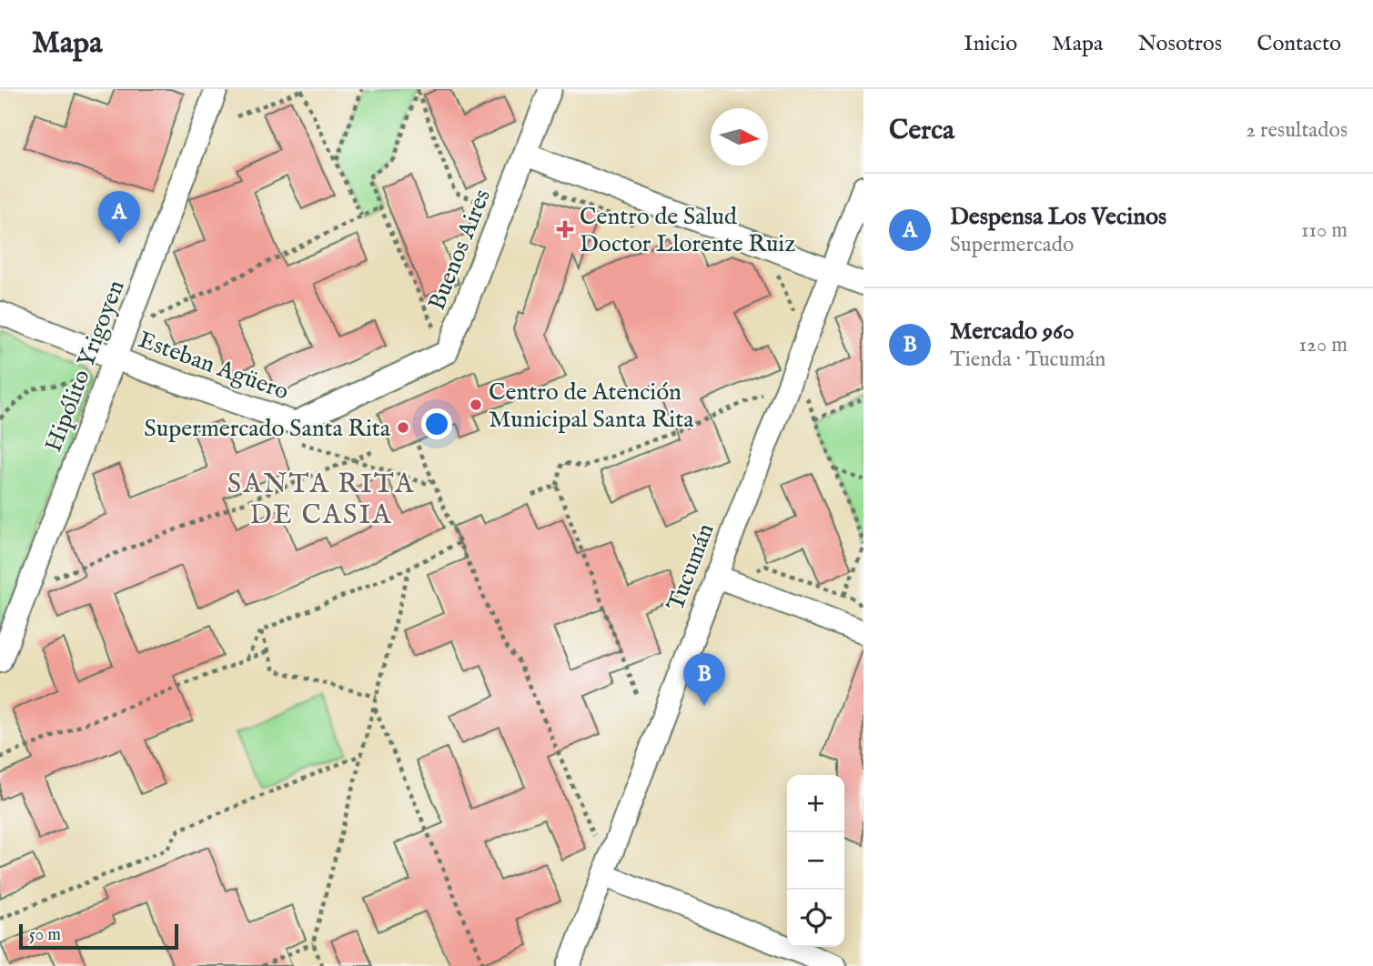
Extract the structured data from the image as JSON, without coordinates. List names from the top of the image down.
{
  "streets": {
    "street": [
      "Buenos Aires",
      "Esteban Agüero",
      "Hipólito Yrigoyen",
      "Tucumán"
    ]
  },
  "crossings": [
    ["Buenos Aires", "Esteban Agüero"],
    ["Esteban Agüero", "Hipólito Yrigoyen"]
  ],
  "districts": ["SANTA RITA DE CASIA"],
  "places": {
    "health": ["Centro de Salud Doctor Llorente Ruiz"],
    "other": ["Centro de Atención Municipal Santa Rita", "Supermercado Santa Rita"]
  },
  "scale_bar": "50 m",
  "north": "right",
  "page": {
    "header": "Mapa",
    "nav": [
      "Inicio",
      "Mapa",
      "Nosotros",
      "Contacto"
    ],
    "heading": ["Cerca", "2 resultados"],
    "list": [
      {
        "mark": "A",
        "name": "Despensa Los Vecinos",
        "note": "Supermercado",
        "value": "110 m"
      },
      {
        "mark": "B",
        "name": "Mercado 960",
        "note": "Tienda · Tucumán",
        "value": "120 m"
      }
    ],
    "pins": ["A", "B"],
    "map_buttons": ["+", "−"],
    "scale": "50 m"
  }
}
